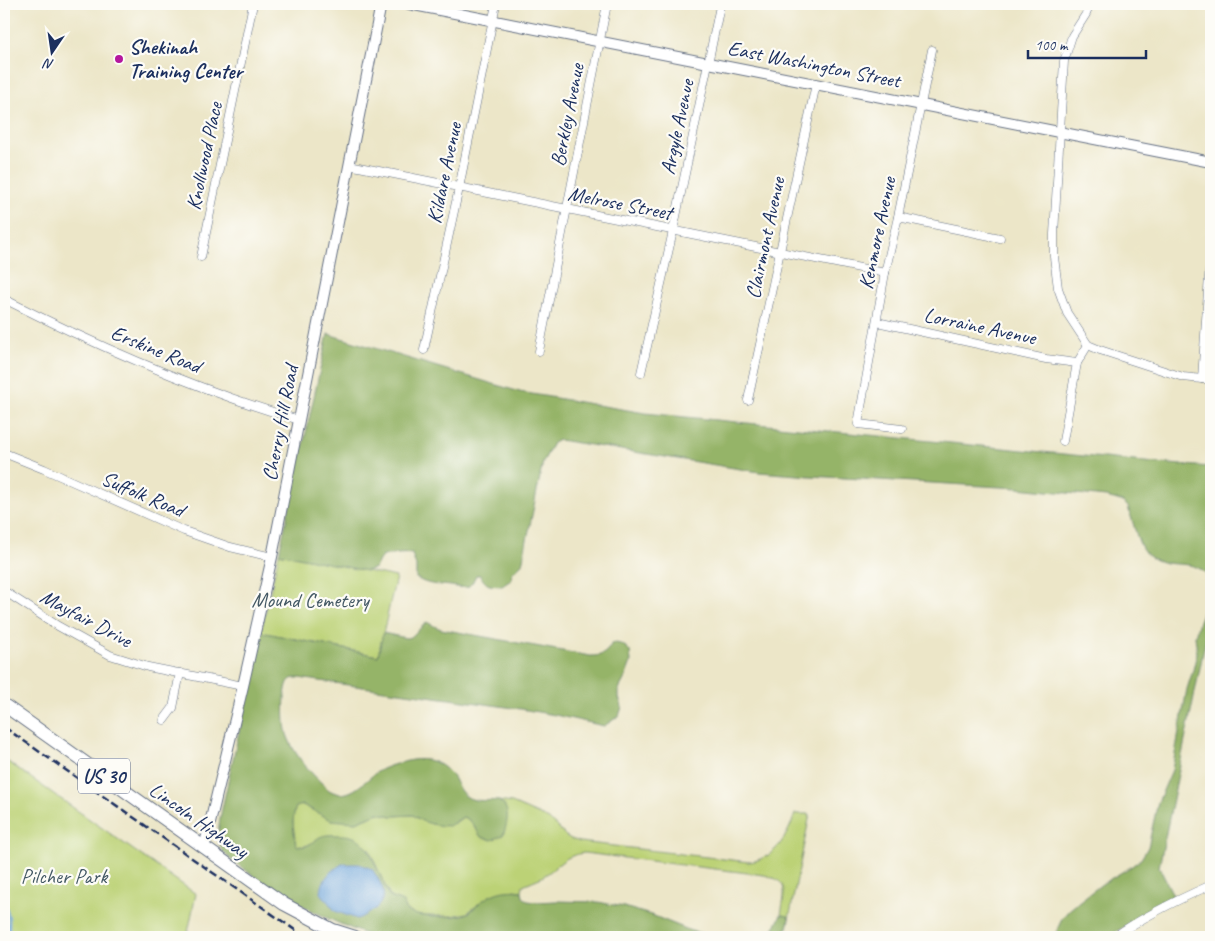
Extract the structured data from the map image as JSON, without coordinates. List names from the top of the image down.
{
  "streets": {
    "main road": ["US 30", "Lincoln Highway"],
    "street": [
      "East Washington Street",
      "Berkley Avenue",
      "Argyle Avenue",
      "Knollwood Place",
      "Kildare Avenue",
      "Melrose Street",
      "Kenmore Avenue",
      "Clairmont Avenue",
      "Lorraine Avenue",
      "Erskine Road",
      "Cherry Hill Road",
      "Suffolk Road",
      "Mayfair Drive"
    ]
  },
  "crossings": [
    ["East Washington Street", "Berkley Avenue"],
    ["East Washington Street", "Argyle Avenue"],
    ["East Washington Street", "Kildare Avenue"],
    ["East Washington Street", "Kenmore Avenue"],
    ["East Washington Street", "Clairmont Avenue"],
    ["Berkley Avenue", "Melrose Street"],
    ["Argyle Avenue", "Melrose Street"],
    ["Kildare Avenue", "Melrose Street"],
    ["Melrose Street", "Kenmore Avenue"],
    ["Melrose Street", "Clairmont Avenue"],
    ["Melrose Street", "Cherry Hill Road"],
    ["Kenmore Avenue", "Lorraine Avenue"],
    ["Erskine Road", "Cherry Hill Road"],
    ["Cherry Hill Road", "Suffolk Road"],
    ["Cherry Hill Road", "Mayfair Drive"],
    ["Cherry Hill Road", "Lincoln Highway"]
  ],
  "parks": ["Mound Cemetery", "Pilcher Park"],
  "places": ["Shekinah Training Center"],
  "scale_bar": "100 m",
  "north": "bottom"
}
